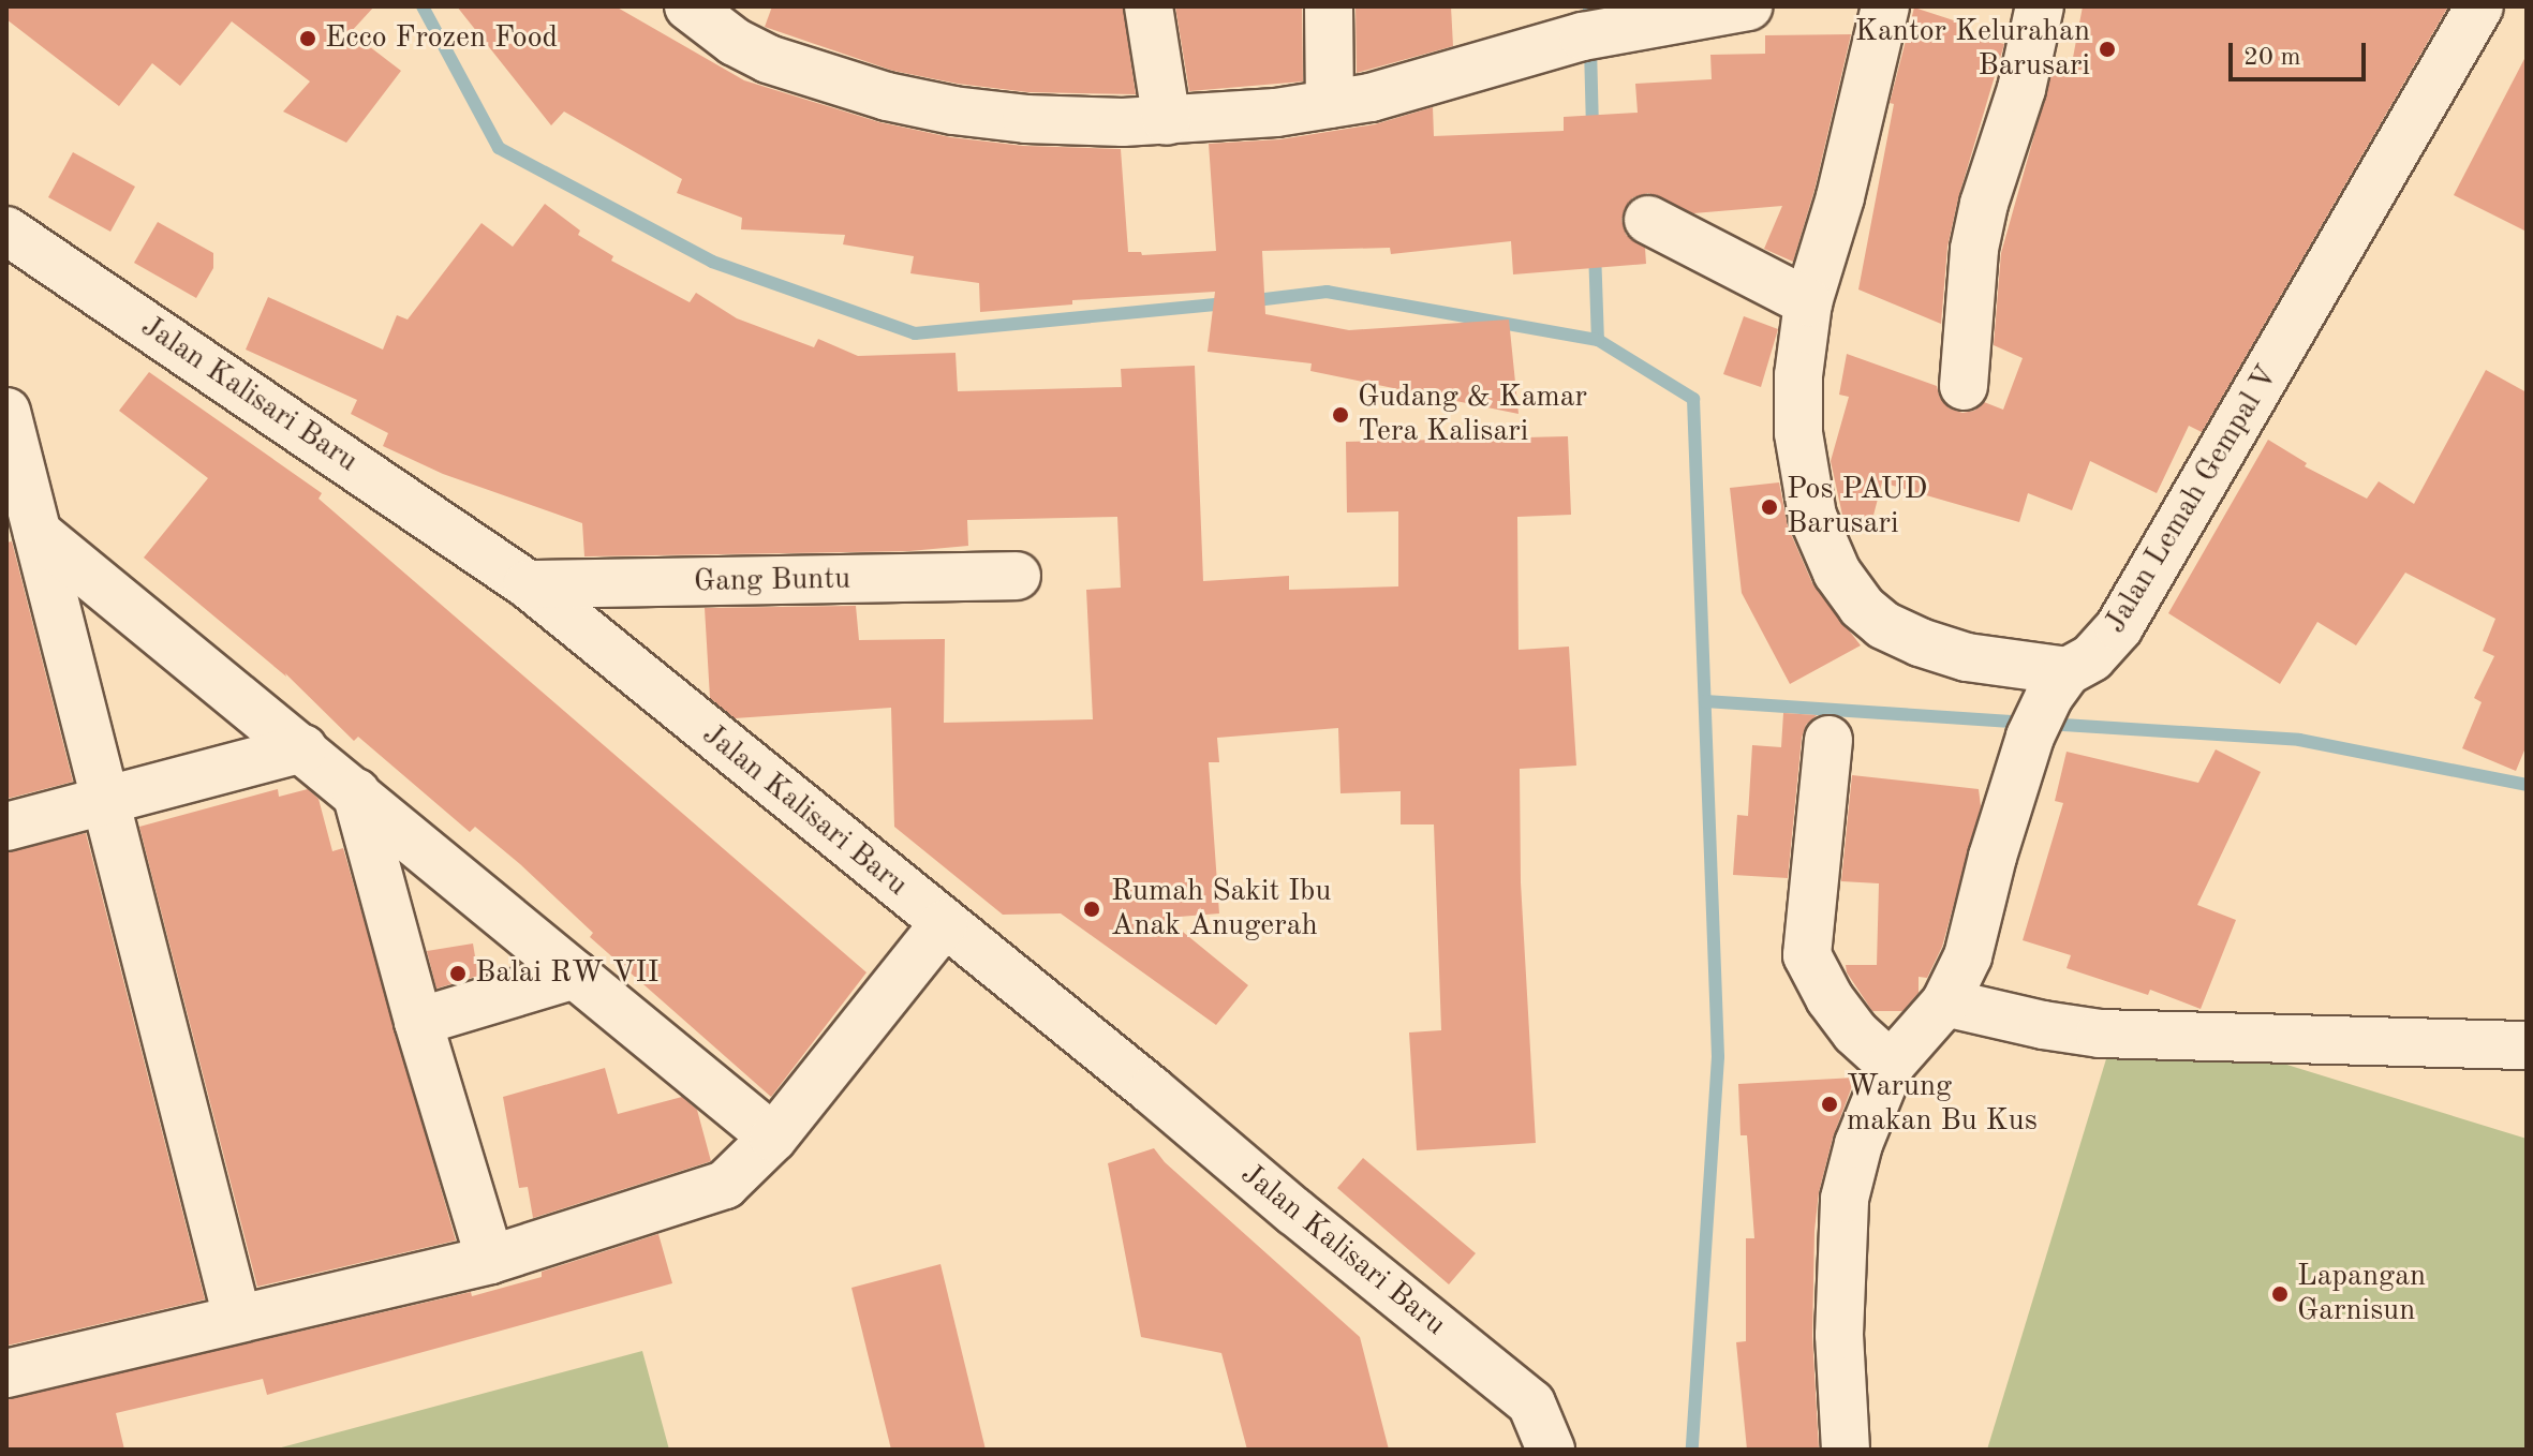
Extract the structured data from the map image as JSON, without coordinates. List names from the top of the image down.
{
  "streets": {
    "street": ["Jalan Kalisari Baru", "Jalan Lemah Gempal V", "Gang Buntu"]
  },
  "crossings": [
    ["Jalan Kalisari Baru", "Gang Buntu"]
  ],
  "places": [
    "Ecco Frozen Food",
    "Kantor Kelurahan Barusari",
    "Gudang & Kamar Tera Kalisari",
    "Pos PAUD Barusari",
    "Rumah Sakit Ibu Anak Anugerah",
    "Balai RW VII",
    "Warung makan Bu Kus",
    "Lapangan Garnisun"
  ],
  "scale_bar": "20 m"
}
